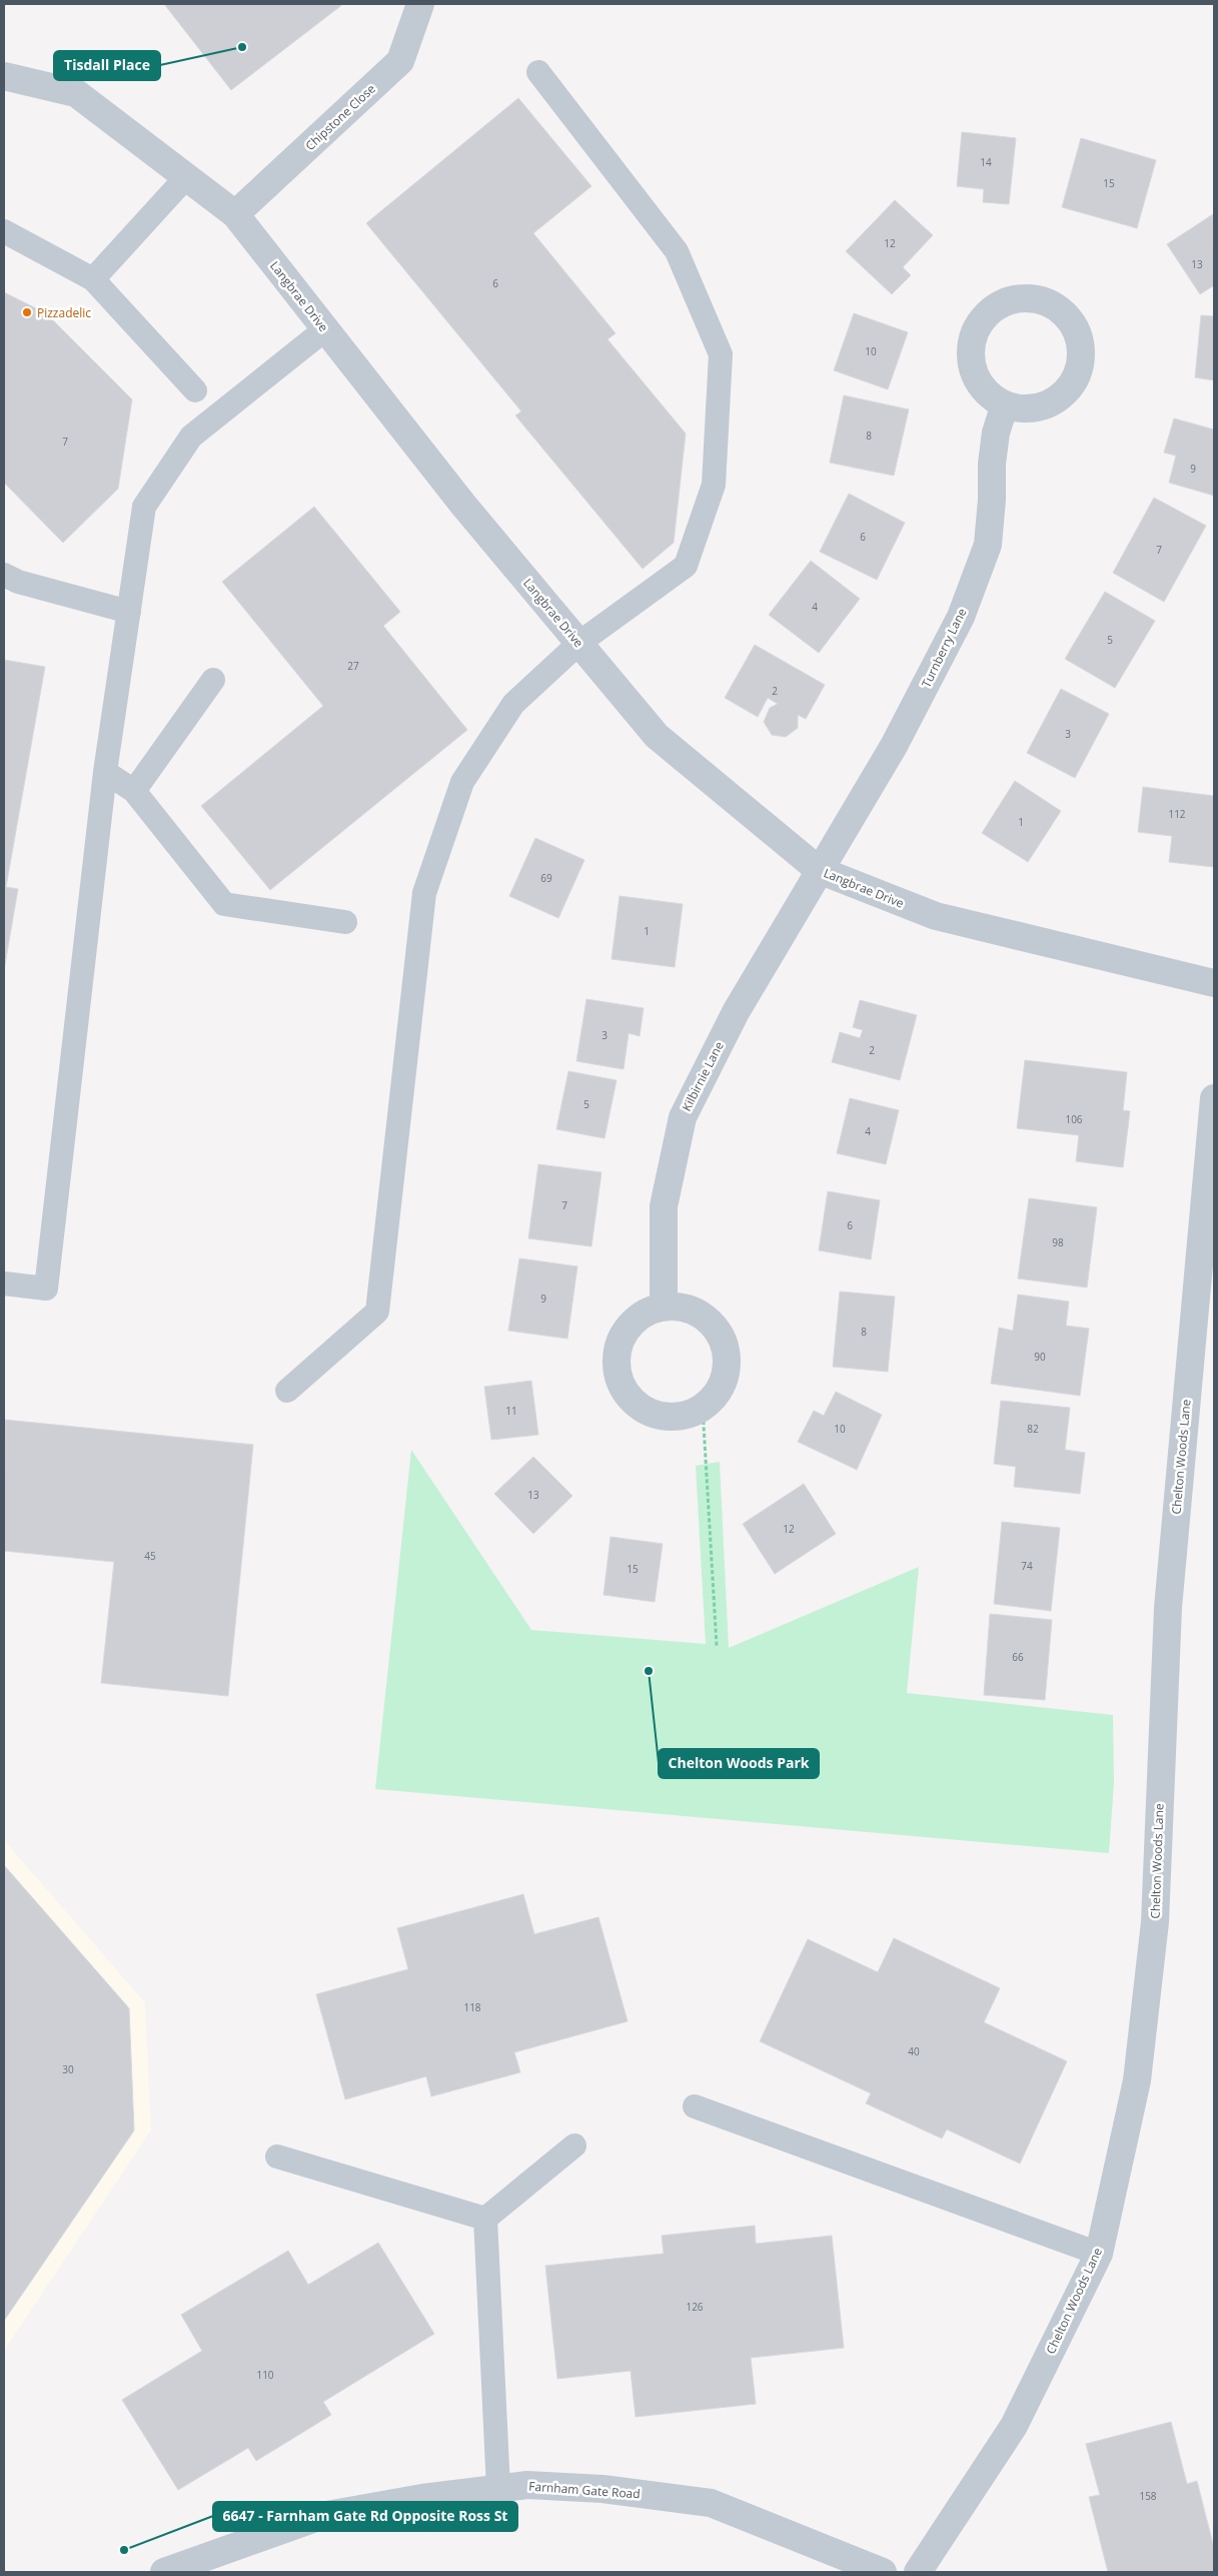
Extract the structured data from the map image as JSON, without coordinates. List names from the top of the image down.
{
  "streets": {
    "street": [
      "Chipstone Close",
      "Langbrae Drive",
      "Turnberry Lane",
      "Kilbirnie Lane",
      "Chelton Woods Lane",
      "Farnham Gate Road"
    ]
  },
  "crossings": [
    ["Chipstone Close", "Langbrae Drive"],
    ["Langbrae Drive", "Turnberry Lane"],
    ["Langbrae Drive", "Kilbirnie Lane"],
    ["Turnberry Lane", "Kilbirnie Lane"]
  ],
  "places": [
    "Tisdall Place",
    "Pizzadelic",
    "Chelton Woods Park",
    "6647 - Farnham Gate Rd Opposite Ross St"
  ],
  "house_numbers": [
    "14",
    "15",
    "12",
    "13",
    "6",
    "10",
    "8",
    "7",
    "9",
    "6",
    "7",
    "4",
    "5",
    "27",
    "2",
    "3",
    "112",
    "1",
    "69",
    "1",
    "3",
    "2",
    "5",
    "106",
    "4",
    "7",
    "6",
    "98",
    "9",
    "8",
    "90",
    "11",
    "10",
    "82",
    "13",
    "12",
    "45",
    "74",
    "15",
    "66",
    "118",
    "40",
    "30",
    "126",
    "110",
    "158"
  ]
}
